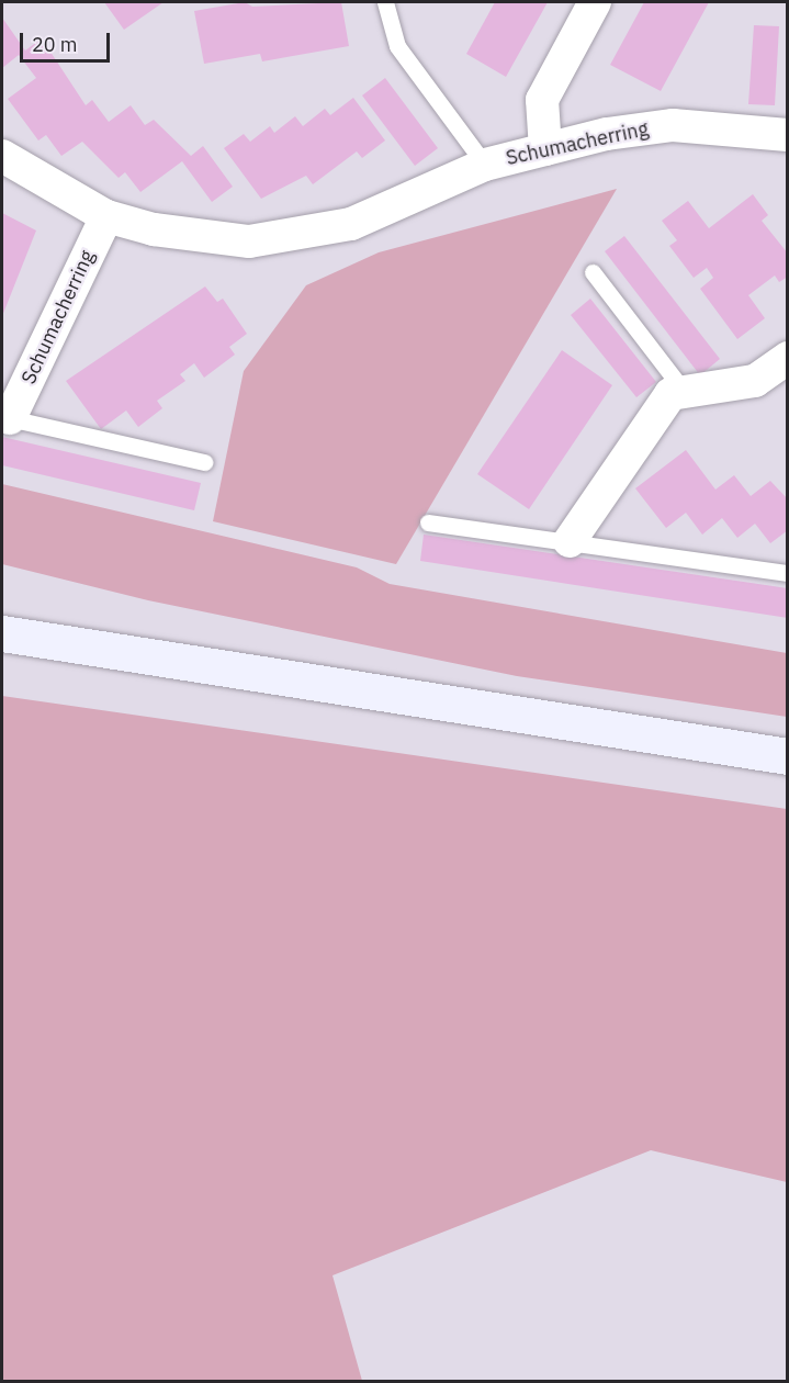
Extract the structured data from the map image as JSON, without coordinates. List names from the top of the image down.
{
  "streets": {
    "street": ["Schumacherring"]
  },
  "scale_bar": "20 m"
}
